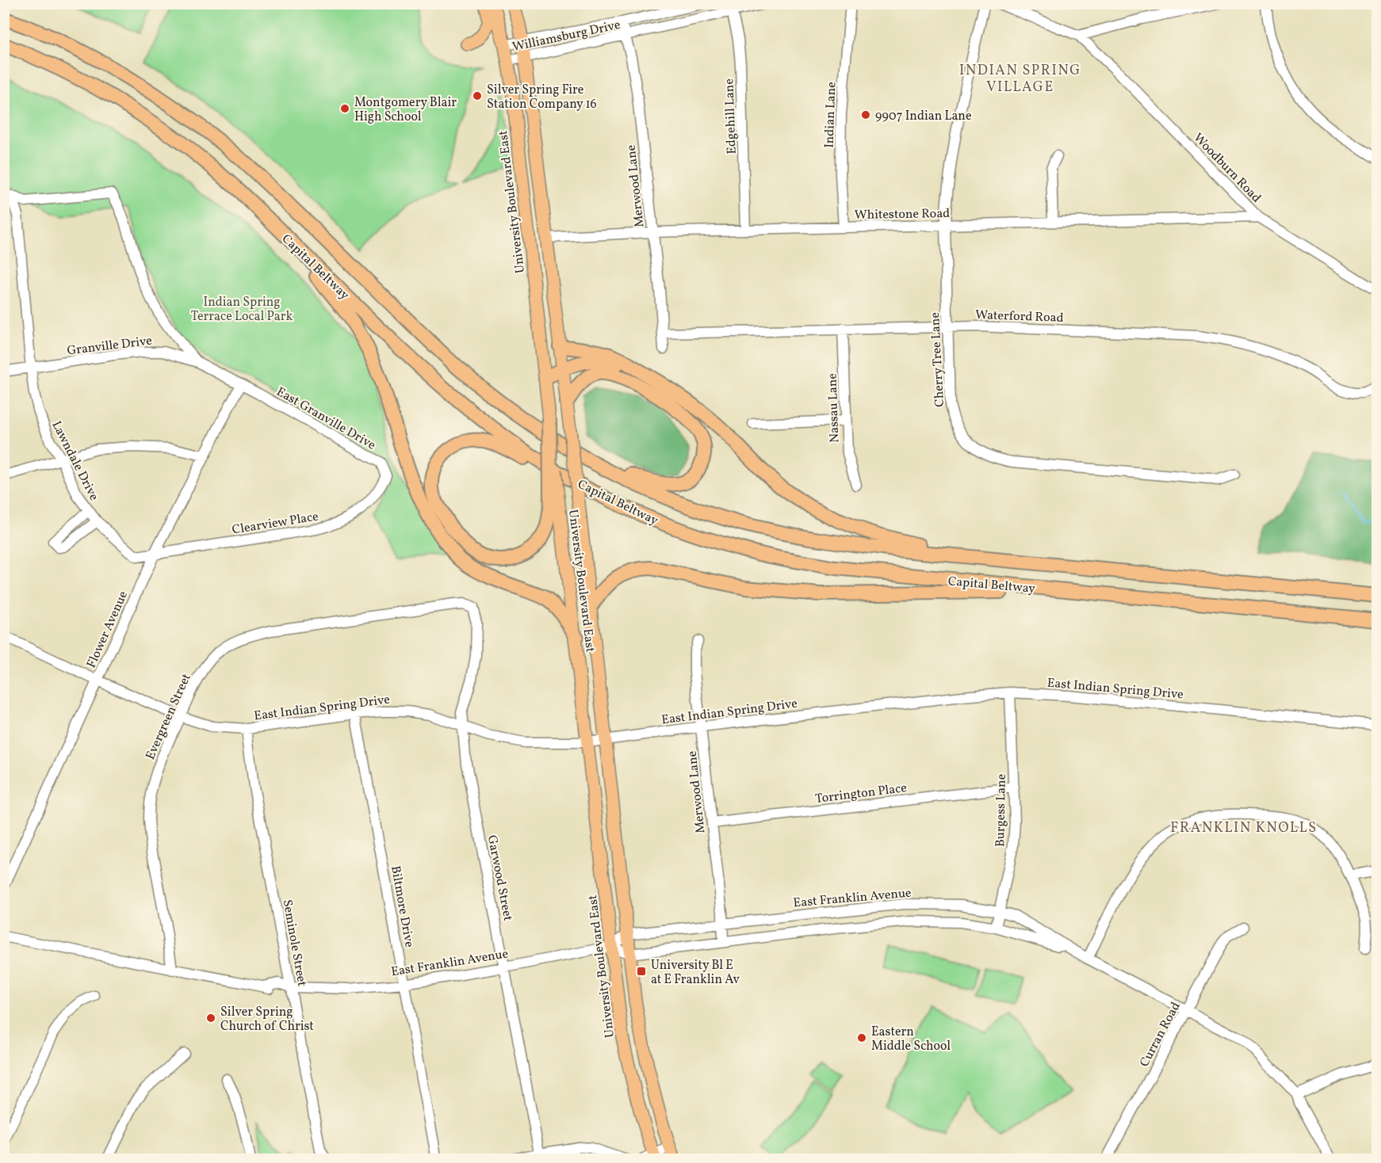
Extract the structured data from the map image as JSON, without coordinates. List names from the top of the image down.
{
  "streets": {
    "highway": ["Capital Beltway"],
    "main road": ["University Boulevard East"],
    "street": [
      "Williamsburg Drive",
      "Indian Lane",
      "Edgehill Lane",
      "Woodburn Road",
      "Merwood Lane",
      "Whitestone Road",
      "Waterford Road",
      "Granville Drive",
      "Cherry Tree Lane",
      "Nassau Lane",
      "East Granville Drive",
      "Lawndale Drive",
      "Clearview Place",
      "Flower Avenue",
      "East Indian Spring Drive",
      "Evergreen Street",
      "Torrington Place",
      "Burgess Lane",
      "Garwood Street",
      "East Franklin Avenue",
      "Biltmore Drive",
      "Seminole Street",
      "Curran Road"
    ]
  },
  "crossings": [
    ["Williamsburg Drive", "Edgehill Lane"],
    ["Williamsburg Drive", "Merwood Lane"],
    ["Williamsburg Drive", "University Boulevard East"],
    ["Indian Lane", "Whitestone Road"],
    ["Edgehill Lane", "Whitestone Road"],
    ["Woodburn Road", "Whitestone Road"],
    ["Merwood Lane", "Whitestone Road"],
    ["Merwood Lane", "Waterford Road"],
    ["Merwood Lane", "East Indian Spring Drive"],
    ["Merwood Lane", "Torrington Place"],
    ["Merwood Lane", "East Franklin Avenue"],
    ["University Boulevard East", "Whitestone Road"],
    ["University Boulevard East", "East Indian Spring Drive"],
    ["University Boulevard East", "East Franklin Avenue"],
    ["Whitestone Road", "Cherry Tree Lane"],
    ["Waterford Road", "Cherry Tree Lane"],
    ["Waterford Road", "Nassau Lane"],
    ["Granville Drive", "East Granville Drive"],
    ["Granville Drive", "Lawndale Drive"],
    ["Granville Drive", "Flower Avenue"],
    ["East Granville Drive", "Clearview Place"],
    ["East Granville Drive", "Flower Avenue"],
    ["Lawndale Drive", "Clearview Place"],
    ["Lawndale Drive", "Flower Avenue"],
    ["Clearview Place", "Flower Avenue"],
    ["Flower Avenue", "East Indian Spring Drive"],
    ["East Indian Spring Drive", "Evergreen Street"],
    ["East Indian Spring Drive", "Burgess Lane"],
    ["East Indian Spring Drive", "Garwood Street"],
    ["East Indian Spring Drive", "Biltmore Drive"],
    ["East Indian Spring Drive", "Seminole Street"],
    ["Evergreen Street", "Garwood Street"],
    ["Evergreen Street", "East Franklin Avenue"],
    ["Torrington Place", "Burgess Lane"],
    ["Burgess Lane", "East Franklin Avenue"],
    ["Garwood Street", "East Franklin Avenue"],
    ["East Franklin Avenue", "Biltmore Drive"],
    ["East Franklin Avenue", "Seminole Street"],
    ["East Franklin Avenue", "Curran Road"]
  ],
  "districts": ["INDIAN SPRING VILLAGE", "FRANKLIN KNOLLS"],
  "parks": ["Indian Spring Terrace Local Park"],
  "places": {
    "other": [
      "Silver Spring Fire Station Company 16",
      "Montgomery Blair High School",
      "9907 Indian Lane",
      "Silver Spring Church of Christ",
      "Eastern Middle School"
    ],
    "transit": ["University Bl E at E Franklin Av"]
  }
}
